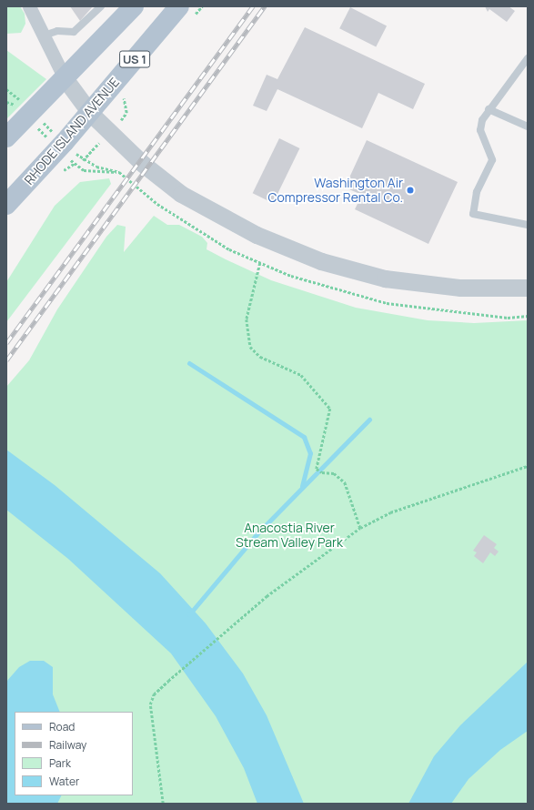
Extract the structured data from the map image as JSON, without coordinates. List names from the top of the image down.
{
  "streets": {
    "main road": ["US 1", "RHODE ISLAND AVENUE"]
  },
  "parks": ["Anacostia River Stream Valley Park"],
  "places": ["Washington Air Compressor Rental Co."],
  "legend": [
    "Road",
    "Railway",
    "Park",
    "Water"
  ]
}
